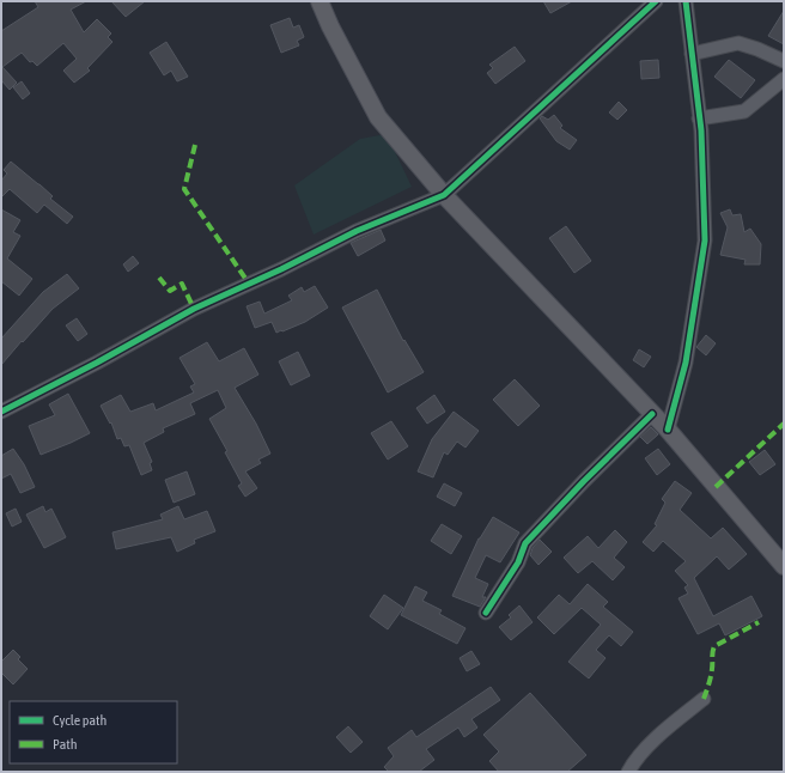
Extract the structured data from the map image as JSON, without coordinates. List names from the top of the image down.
{
  "legend": ["Cycle path", "Path"]
}
